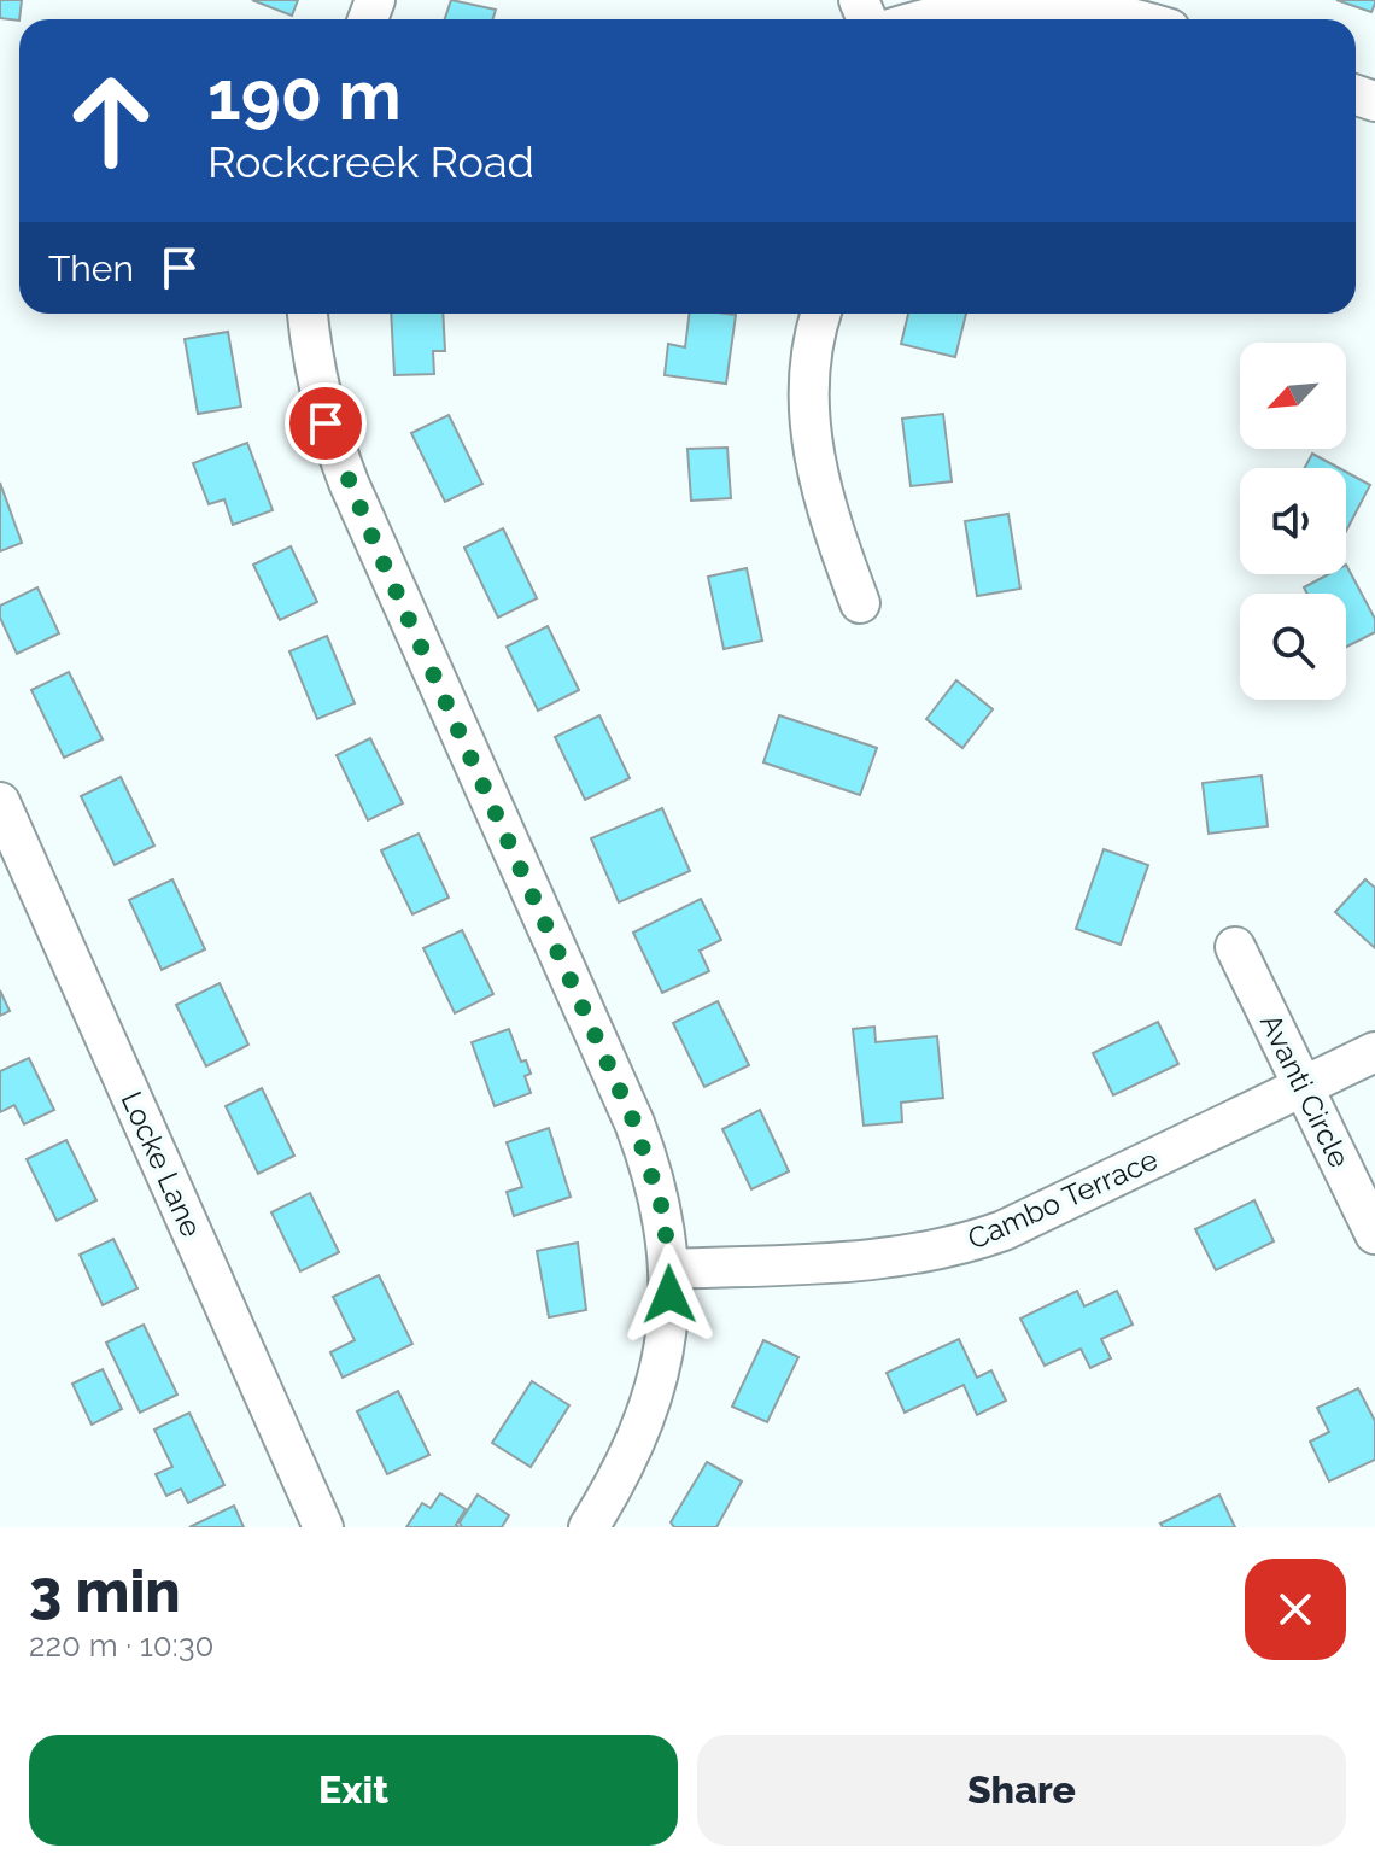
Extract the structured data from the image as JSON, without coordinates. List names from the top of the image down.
{
  "streets": {
    "street": ["Avanti Circle", "Locke Lane", "Cambo Terrace"]
  },
  "crossings": [
    ["Avanti Circle", "Cambo Terrace"]
  ],
  "north": "bottom left",
  "page": {
    "turn": ["190 m", "Rockcreek Road"],
    "then": "Then",
    "heading": ["3 min", "220 m · 10:30"],
    "buttons": ["Exit", "Share"]
  }
}
